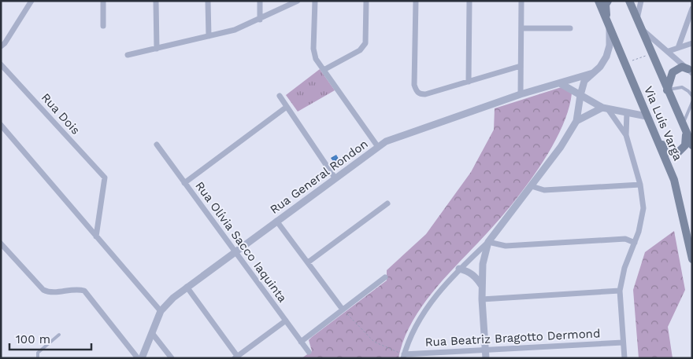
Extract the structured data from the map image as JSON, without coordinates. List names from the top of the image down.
{
  "streets": {
    "main road": ["Via Luís Varga"],
    "street": [
      "Rua Dois",
      "Rua General Rondon",
      "Rua Olívia Sacco Iaquinta",
      "Rua Beatriz Bragotto Dermond"
    ]
  },
  "crossings": [
    ["Rua General Rondon", "Rua Olívia Sacco Iaquinta"]
  ],
  "scale_bar": "100 m"
}
